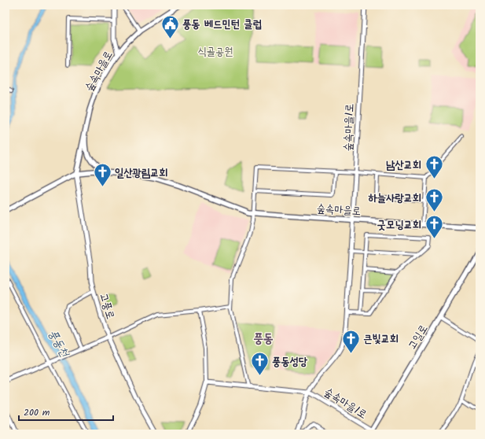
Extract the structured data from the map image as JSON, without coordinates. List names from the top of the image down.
{
  "streets": {
    "main road": ["숲속마을로", "고일로"],
    "street": ["숲속마을1로", "고풍로"]
  },
  "crossings": [
    ["숲속마을로", "숲속마을1로"],
    ["숲속마을로", "고풍로"],
    ["숲속마을1로", "고일로"]
  ],
  "districts": ["풍동"],
  "water": ["풍동천"],
  "parks": ["식골공원"],
  "places": {
    "public building": ["풍동 베드민턴 클럽"],
    "church": [
      "남산교회",
      "일산광림교회",
      "하늘사랑교회",
      "굿모닝교회",
      "큰빛교회",
      "풍동성당"
    ]
  },
  "scale_bar": "200 m"
}
